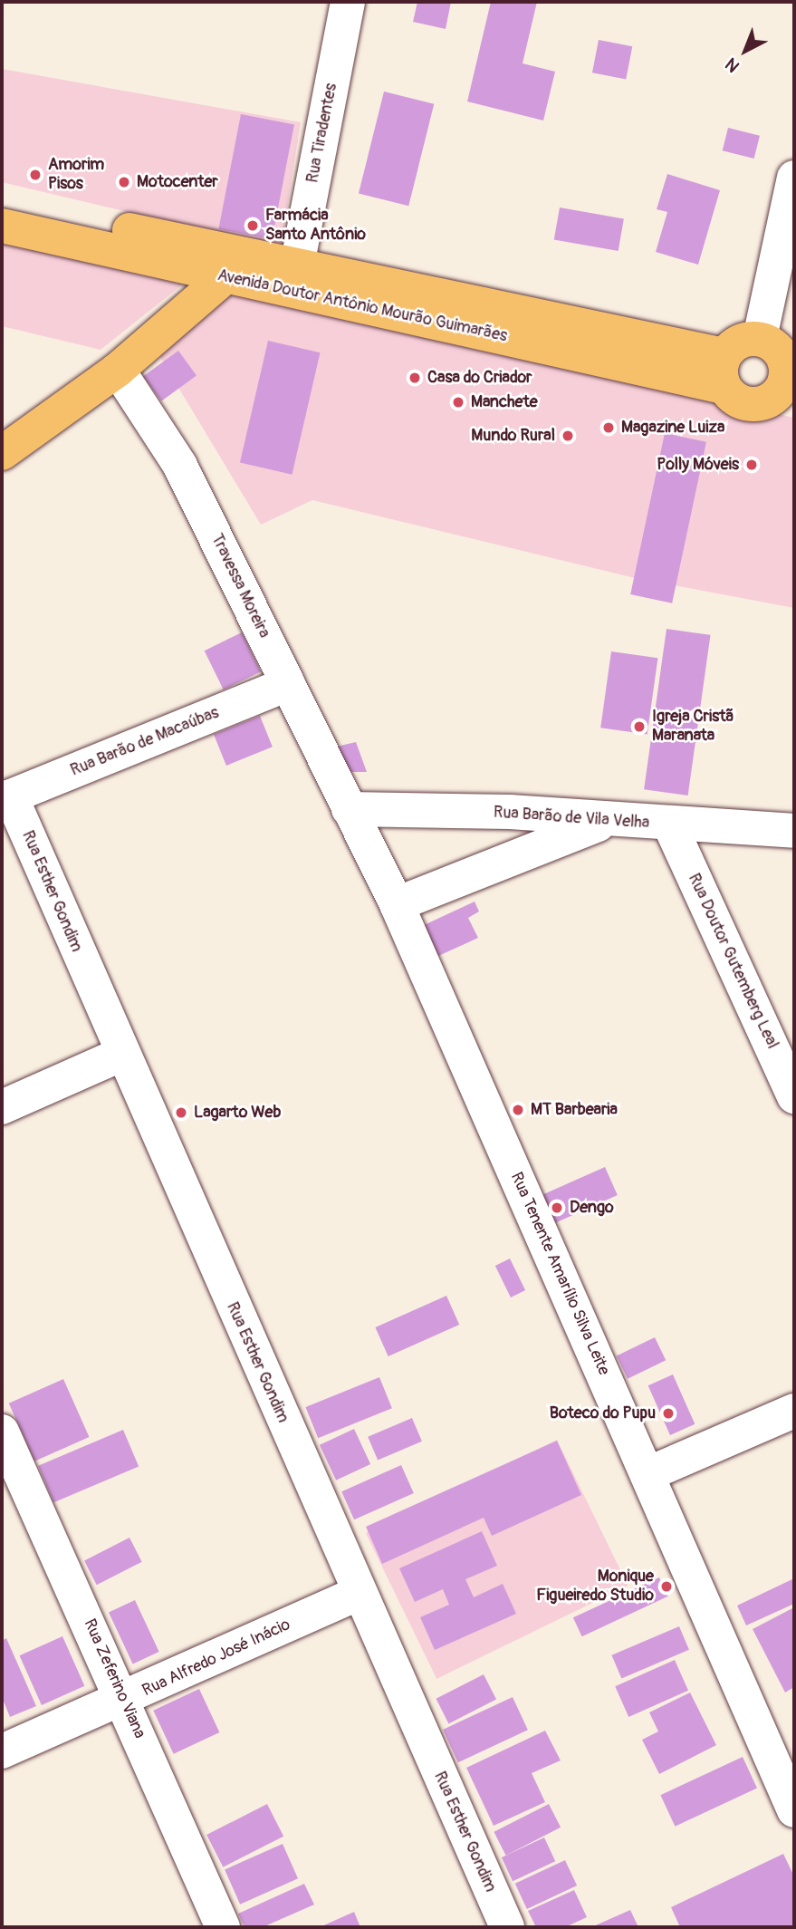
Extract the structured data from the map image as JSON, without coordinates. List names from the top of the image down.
{
  "streets": {
    "main road": ["Avenida Doutor Antônio Mourão Guimarães"],
    "street": [
      "Rua Tiradentes",
      "Travessa Moreira",
      "Rua Barão de Macaúbas",
      "Rua Barão de Vila Velha",
      "Rua Esther Gondim",
      "Rua Doutor Gutemberg Leal",
      "Rua Tenente Amarílio Silva Leite",
      "Rua Alfredo José Inácio",
      "Rua Zeferino Viana"
    ]
  },
  "crossings": [
    ["Rua Tiradentes", "Avenida Doutor Antônio Mourão Guimarães"],
    ["Travessa Moreira", "Rua Barão de Macaúbas"],
    ["Travessa Moreira", "Rua Barão de Vila Velha"],
    ["Travessa Moreira", "Rua Tenente Amarílio Silva Leite"],
    ["Rua Barão de Macaúbas", "Rua Esther Gondim"],
    ["Rua Barão de Vila Velha", "Rua Doutor Gutemberg Leal"],
    ["Rua Barão de Vila Velha", "Rua Tenente Amarílio Silva Leite"],
    ["Rua Esther Gondim", "Rua Alfredo José Inácio"],
    ["Rua Alfredo José Inácio", "Rua Zeferino Viana"]
  ],
  "places": [
    "Amorim Pisos",
    "Motocenter",
    "Farmácia Santo Antônio",
    "Casa do Criador",
    "Manchete",
    "Magazine Luiza",
    "Mundo Rural",
    "Polly Móveis",
    "Igreja Cristã Maranata",
    "MT Barbearia",
    "Lagarto Web",
    "Dengo",
    "Boteco do Pupu",
    "Monique Figueiredo Studio"
  ],
  "north": "bottom left"
}
